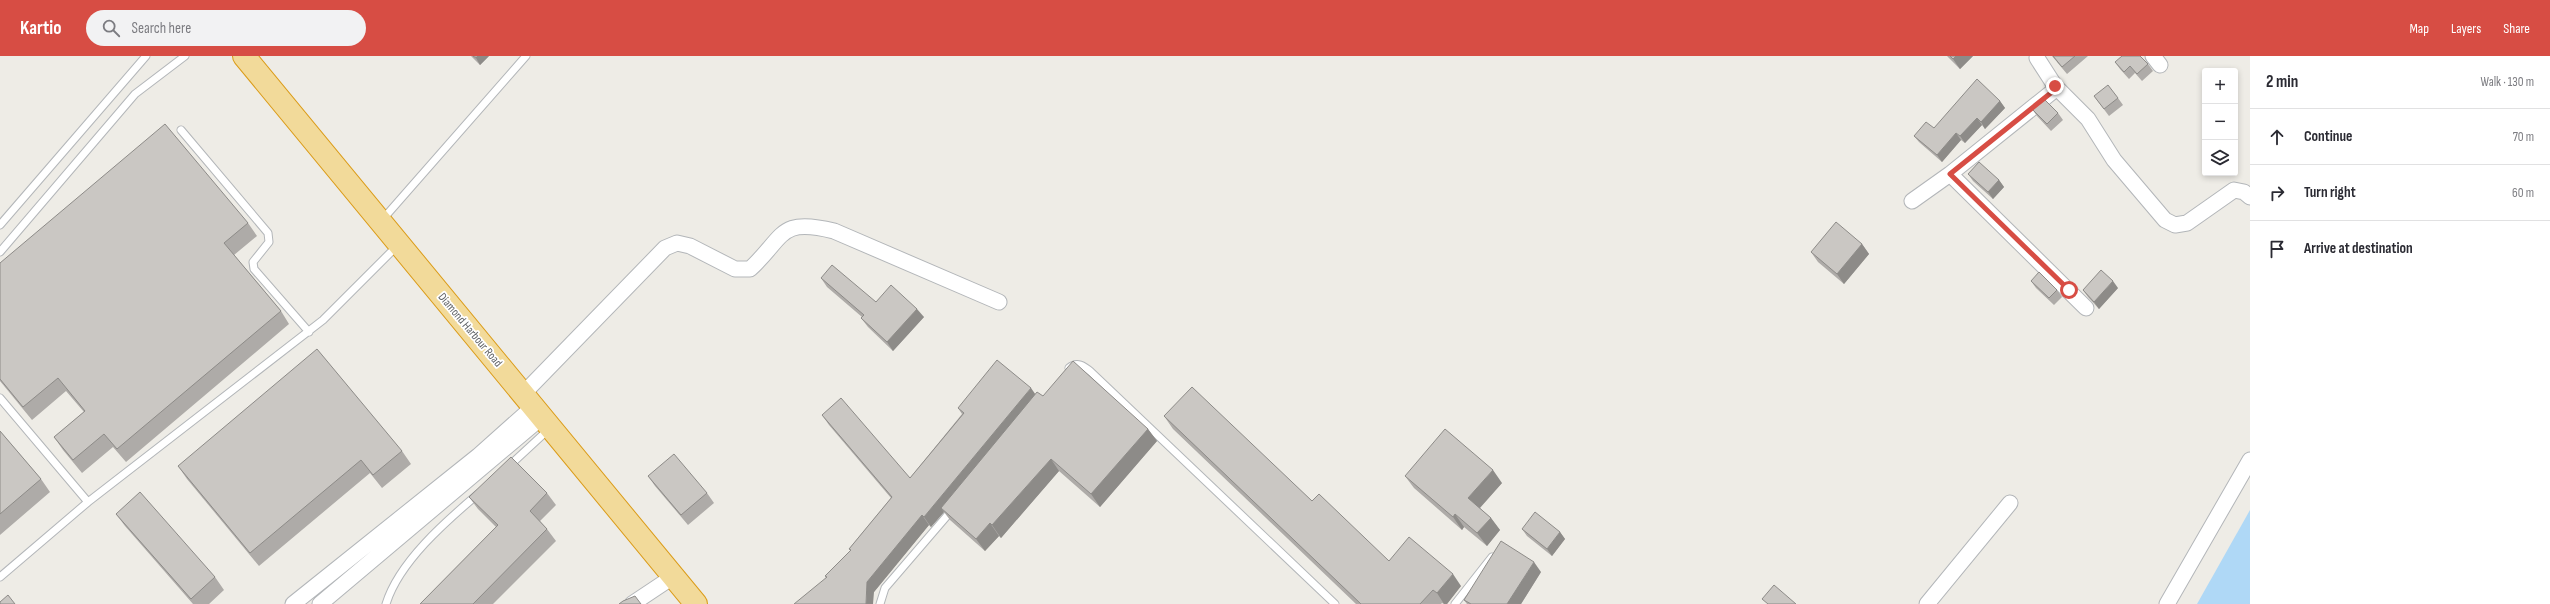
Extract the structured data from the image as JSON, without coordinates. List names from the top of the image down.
{
  "streets": {
    "highway": ["Diamond Harbour Road"]
  },
  "page": {
    "header": "Kartio",
    "search": "Search here",
    "nav": ["Map", "Layers", "Share"],
    "heading": ["2 min", "Walk · 130 m"],
    "map_buttons": ["+", "−"],
    "list": [
      ["Continue", "70 m"],
      ["Turn right", "60 m"],
      "Arrive at destination"
    ]
  }
}
